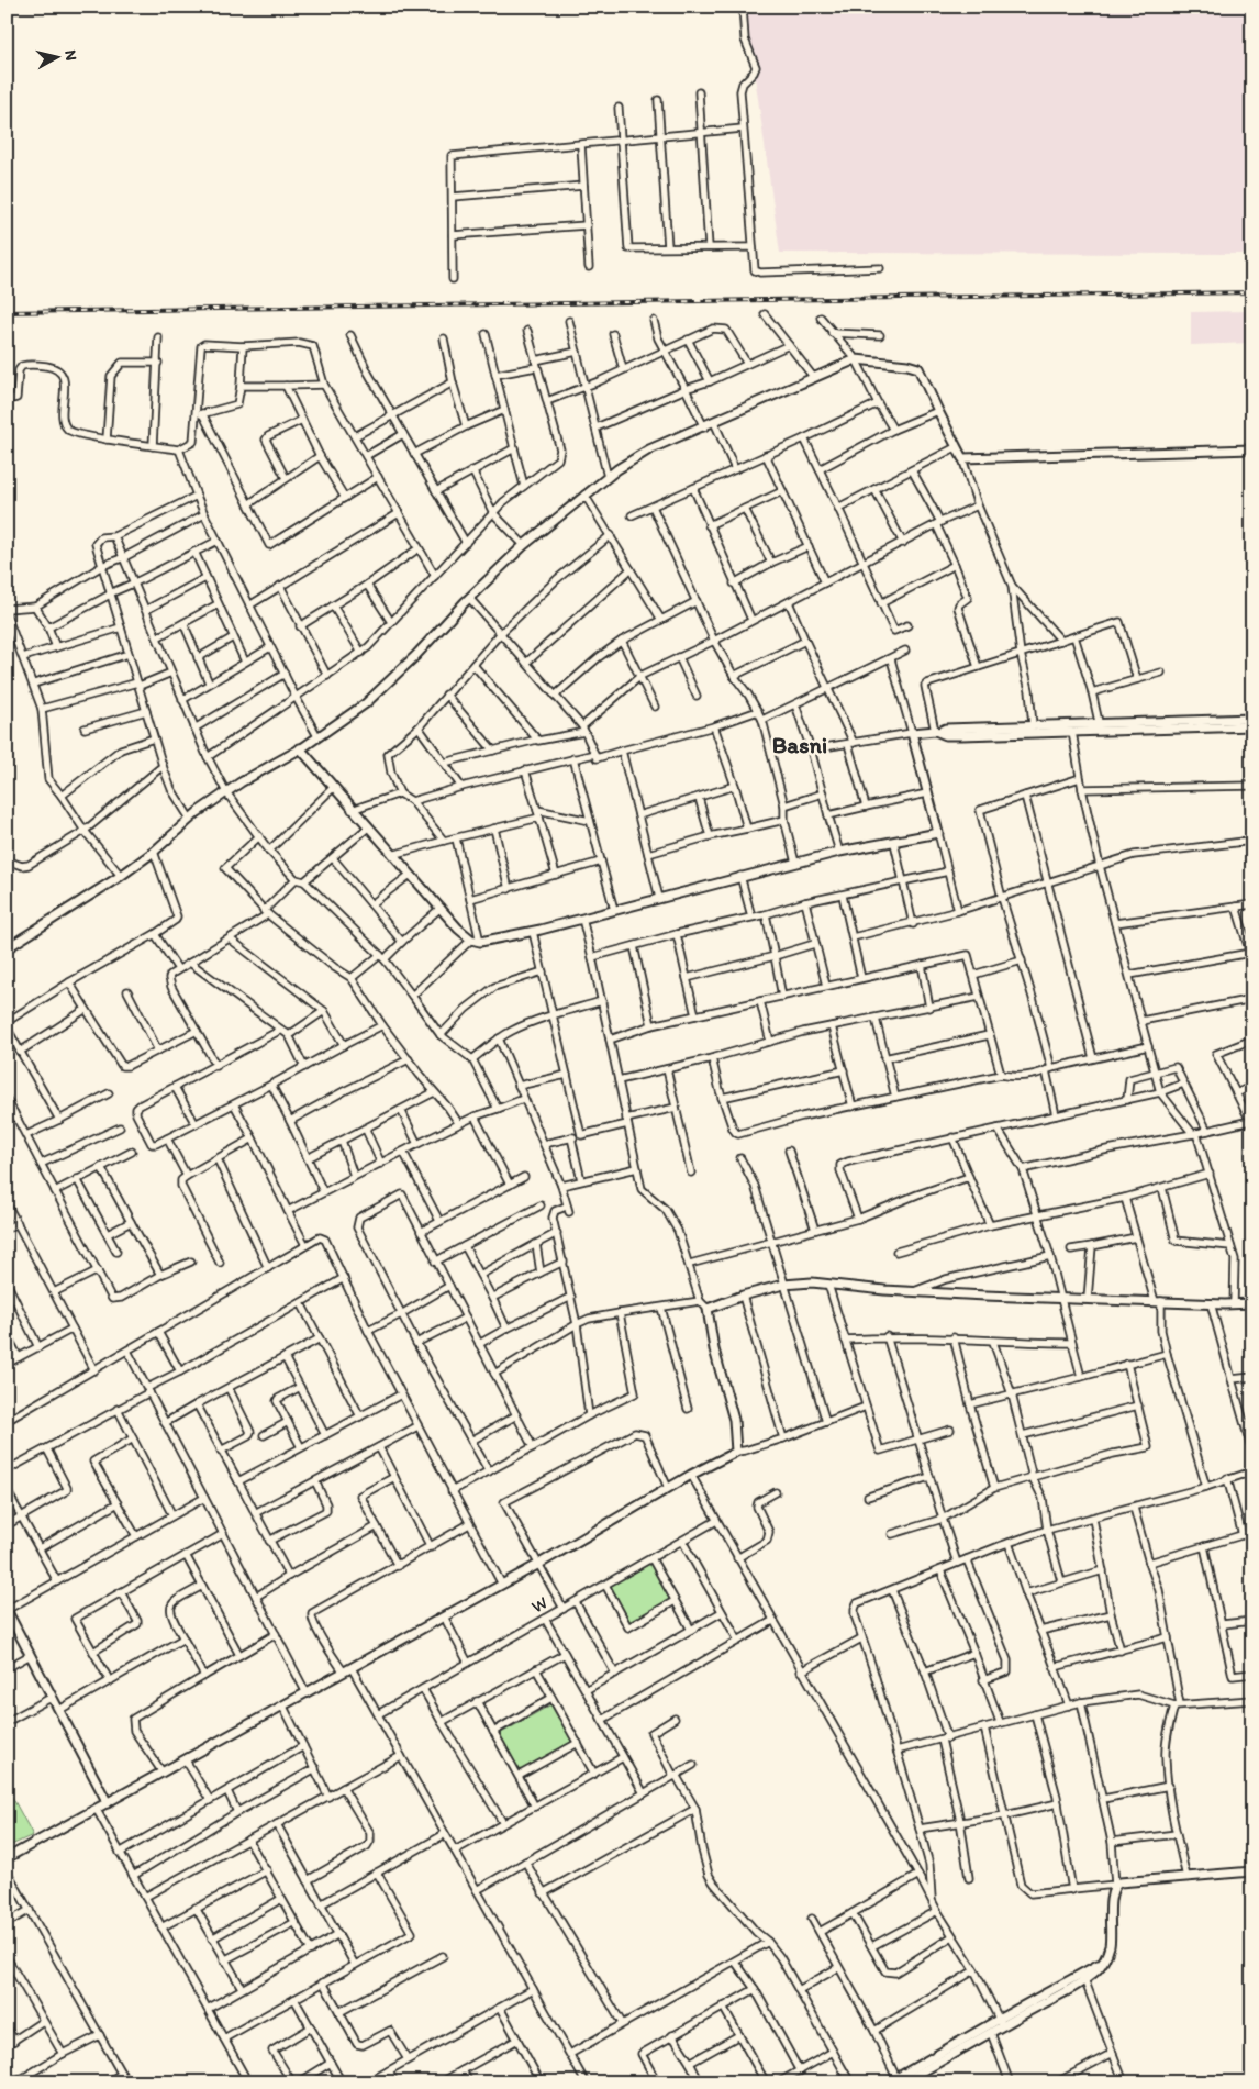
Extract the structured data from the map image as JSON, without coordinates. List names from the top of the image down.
{
  "streets": {
    "street": ["W"]
  },
  "districts": ["Basni"],
  "north": "right"
}
